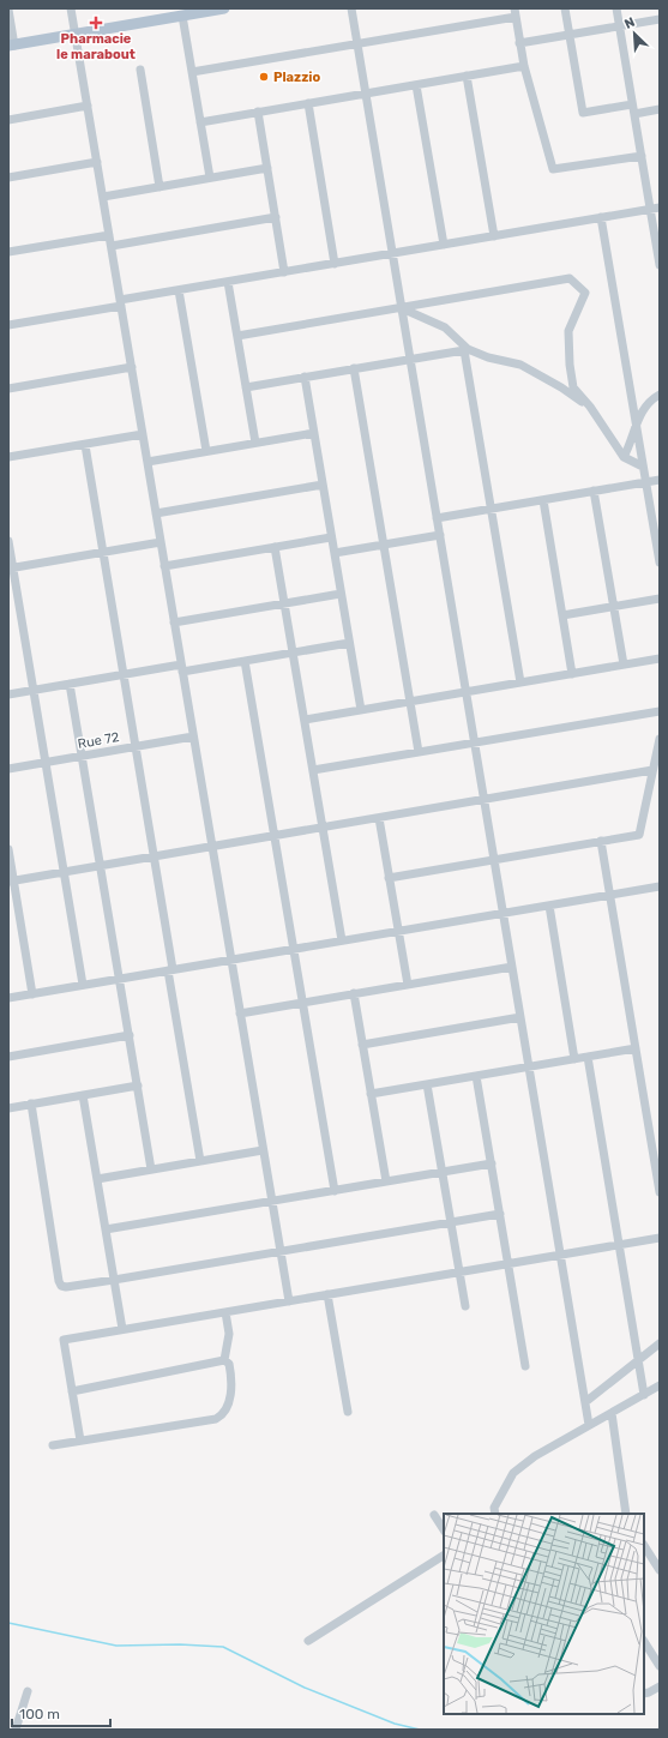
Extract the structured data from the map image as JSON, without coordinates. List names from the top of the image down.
{
  "streets": {
    "street": ["Rue 72"]
  },
  "places": {
    "health": ["Pharmacie le marabout"],
    "other": ["Plazzio"]
  },
  "scale_bar": "100 m",
  "north": "top left"
}
